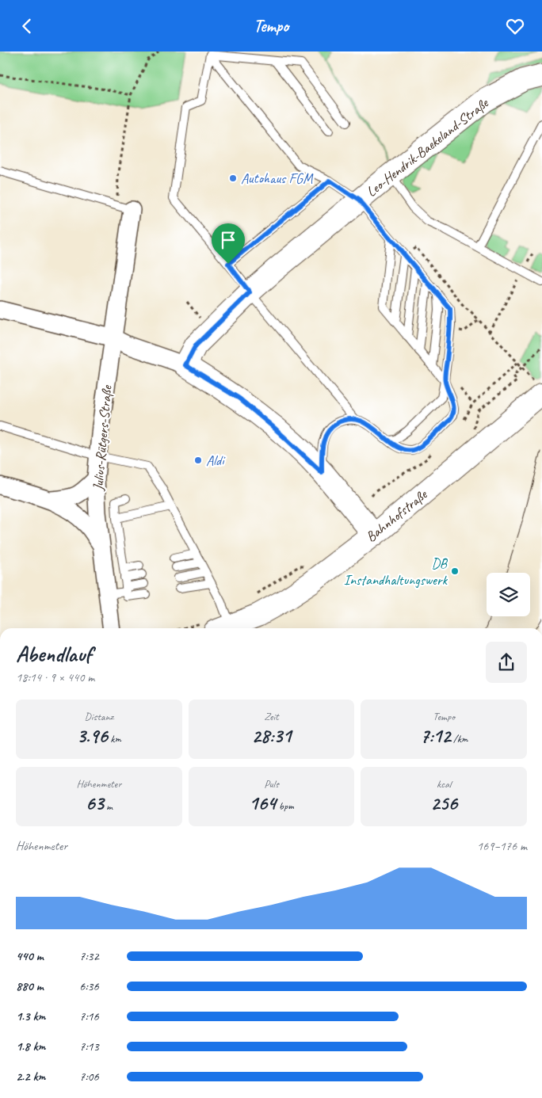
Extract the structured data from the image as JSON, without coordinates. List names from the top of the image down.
{
  "streets": {
    "street": ["Leo-Hendrik-Baekeland-Straße", "Julius-Rütgers-Straße", "Bahnhofstraße"]
  },
  "places": ["Autohaus FGM", "Aldi", "DB Instandhaltungswerk"],
  "page": {
    "header": "Tempo",
    "heading": ["Abendlauf", "18:14 · 9 × 440 m"],
    "stats": [
      ["Distanz", "3.96 km"],
      ["Zeit", "28:31"],
      ["Tempo", "7:12 /km"],
      ["Höhenmeter", "63 m"],
      ["Puls", "164 bpm"],
      ["kcal", "256"]
    ],
    "chart": ["Höhenmeter", "169–176 m"],
    "list": [
      {
        "name": "440 m",
        "note": "7:32"
      },
      {
        "name": "880 m",
        "note": "6:36"
      },
      {
        "name": "1.3 km",
        "note": "7:16"
      },
      {
        "name": "1.8 km",
        "note": "7:13"
      },
      {
        "name": "2.2 km",
        "note": "7:06"
      }
    ]
  }
}
